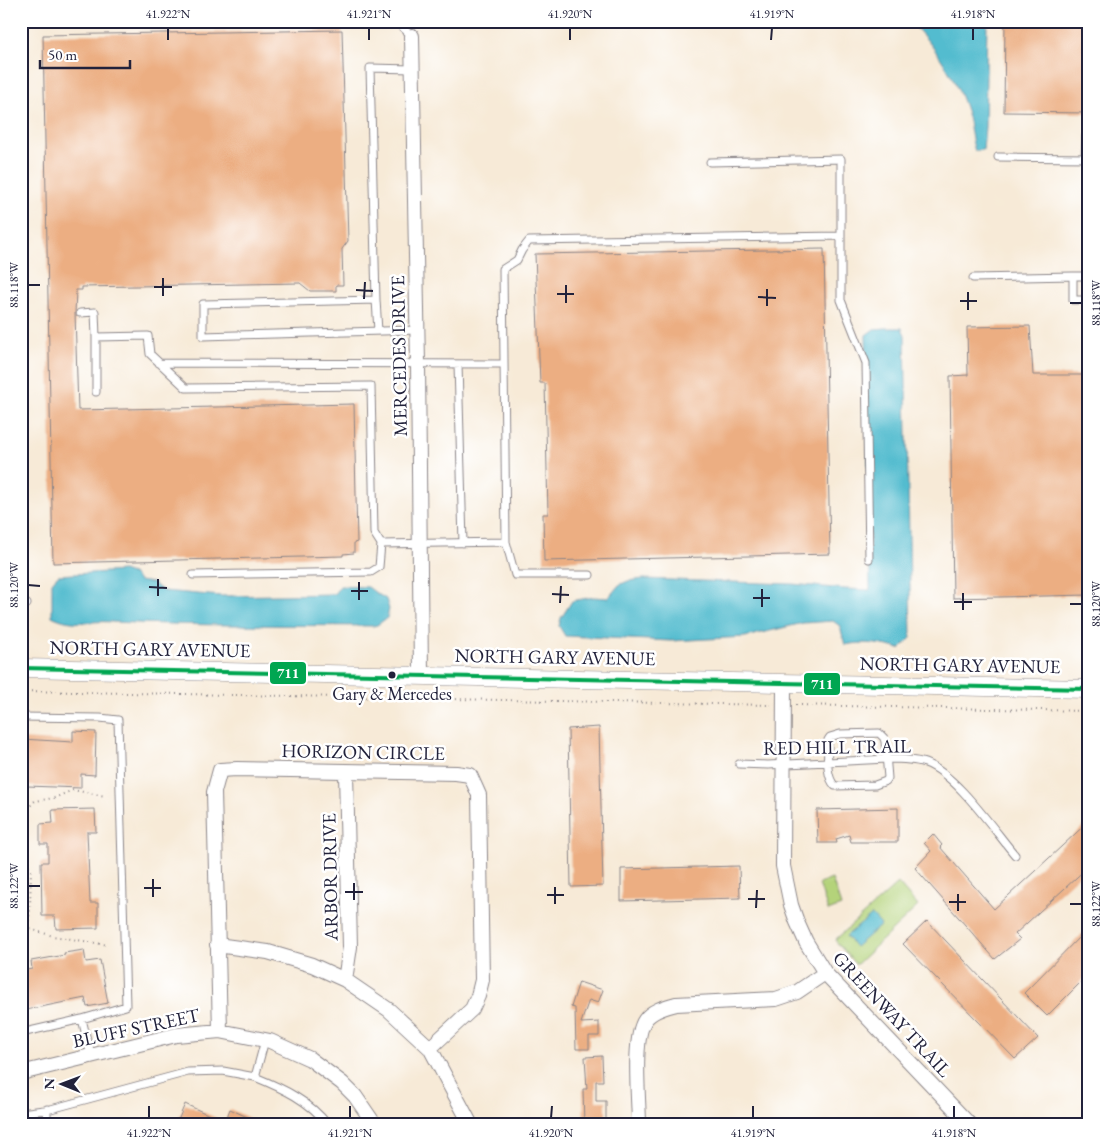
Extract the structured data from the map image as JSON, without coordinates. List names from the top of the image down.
{
  "streets": {
    "street": [
      "MERCEDES DRIVE",
      "NORTH GARY AVENUE",
      "HORIZON CIRCLE",
      "ARBOR DRIVE",
      "GREENWAY TRAIL",
      "BLUFF STREET"
    ],
    "lane": ["RED HILL TRAIL"]
  },
  "crossings": [
    ["MERCEDES DRIVE", "NORTH GARY AVENUE"],
    ["NORTH GARY AVENUE", "GREENWAY TRAIL"],
    ["RED HILL TRAIL", "GREENWAY TRAIL"],
    ["HORIZON CIRCLE", "ARBOR DRIVE"],
    ["HORIZON CIRCLE", "BLUFF STREET"]
  ],
  "places": ["Gary & Mercedes"],
  "lines": ["transit line 711"],
  "scale_bar": "50 m",
  "north": "left",
  "coordinates": [
    "41.922°N",
    "41.921°N",
    "41.920°N",
    "41.919°N",
    "41.918°N",
    "88.118°W",
    "88.120°W",
    "88.122°W"
  ]
}
